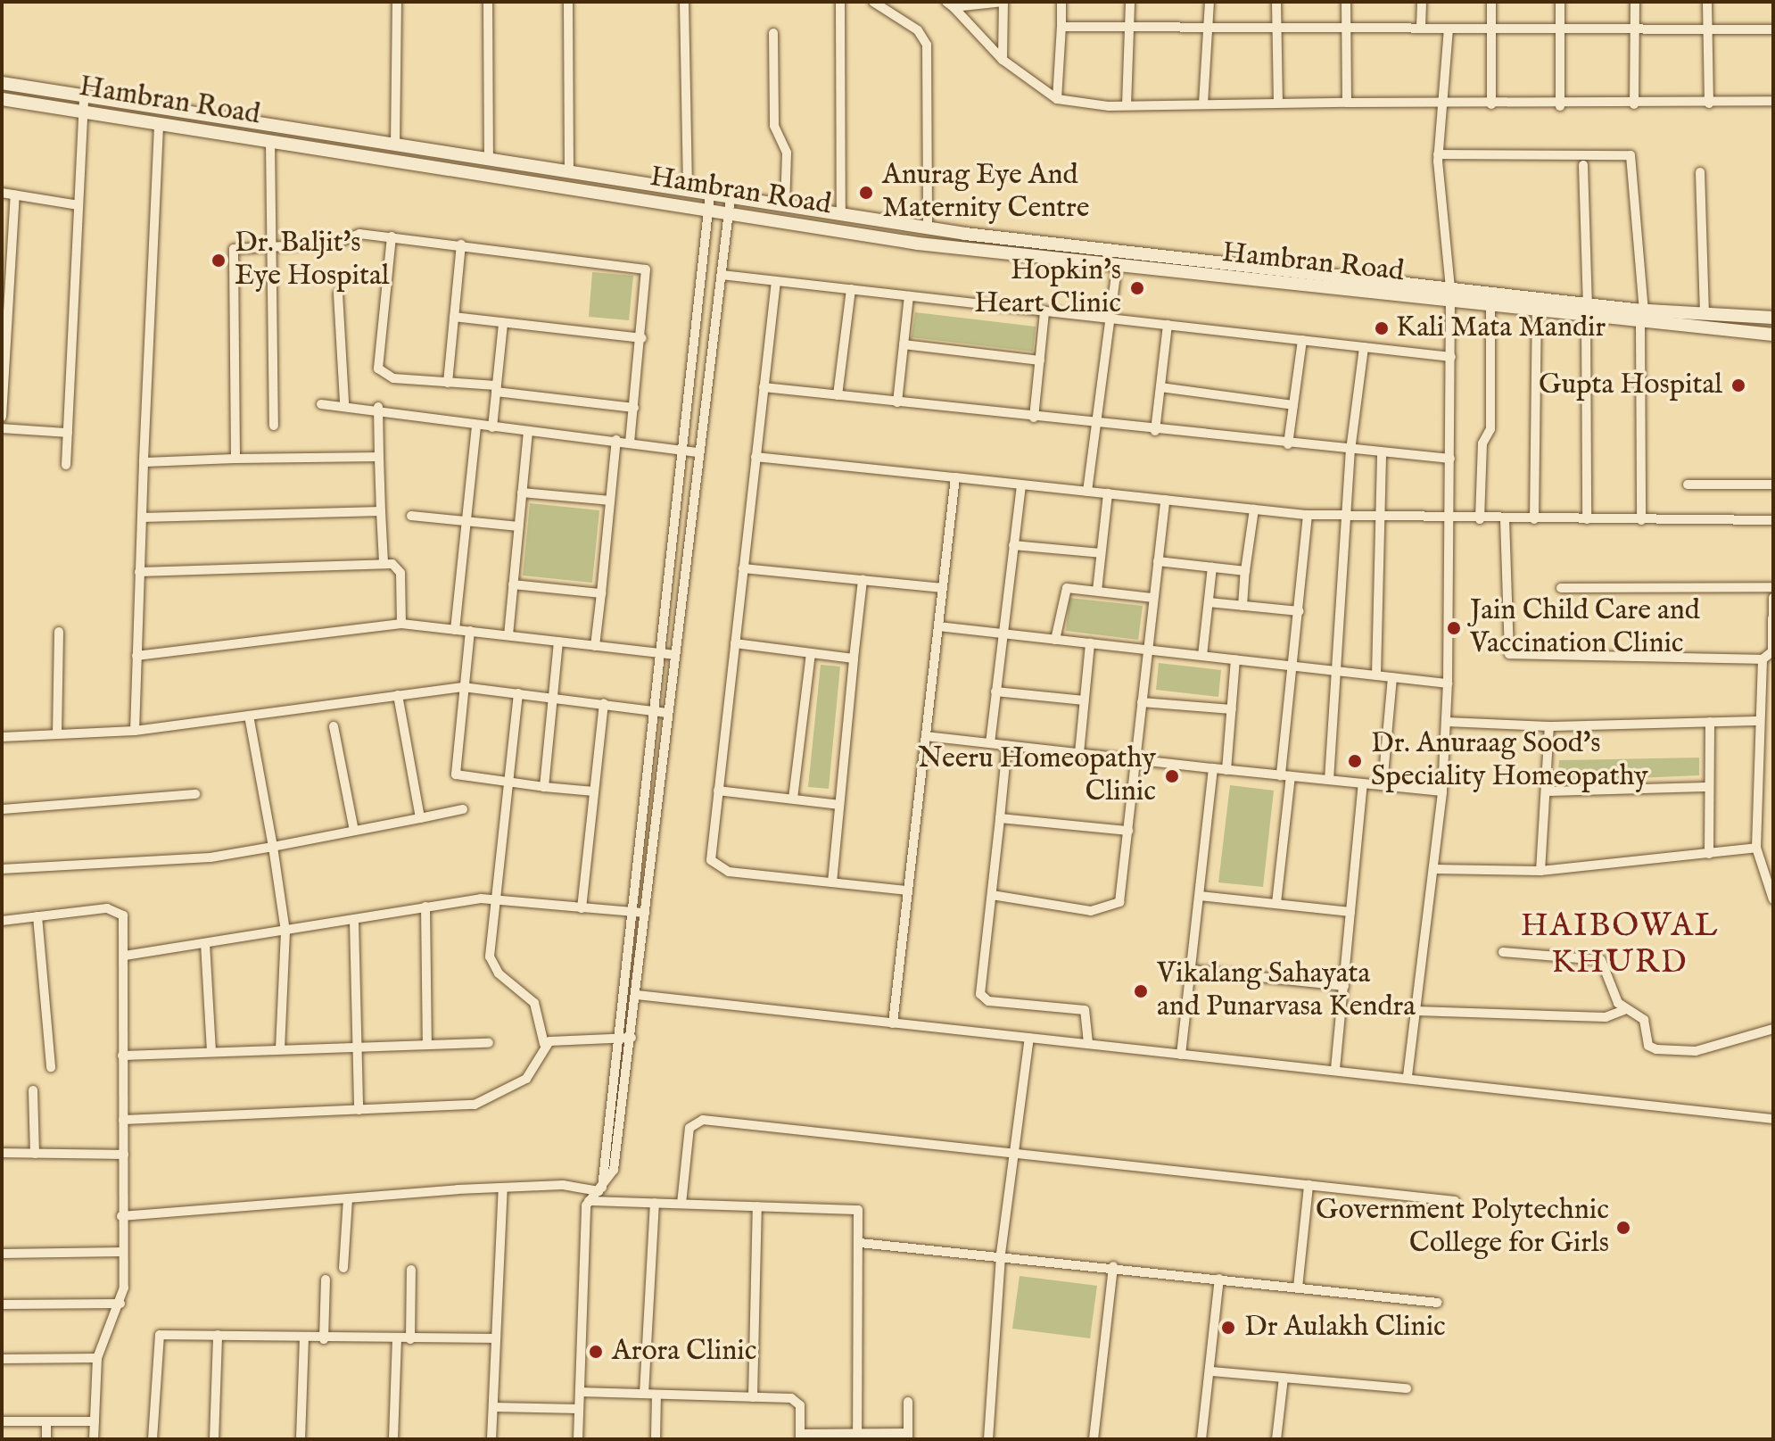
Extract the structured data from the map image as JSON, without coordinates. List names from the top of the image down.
{
  "streets": {
    "main road": ["Hambran Road"]
  },
  "districts": ["HAIBOWAL KHURD"],
  "places": [
    "Anurag Eye And Maternity Centre",
    "Dr. Baljit's Eye Hospital",
    "Hopkin's Heart Clinic",
    "Kali Mata Mandir",
    "Gupta Hospital",
    "Jain Child Care and Vaccination Clinic",
    "Dr. Anuraag Sood's Speciality Homeopathy",
    "Neeru Homeopathy Clinic",
    "Vikalang Sahayata and Punarvasa Kendra",
    "Government Polytechnic College for Girls",
    "Dr Aulakh Clinic",
    "Arora Clinic"
  ]
}
